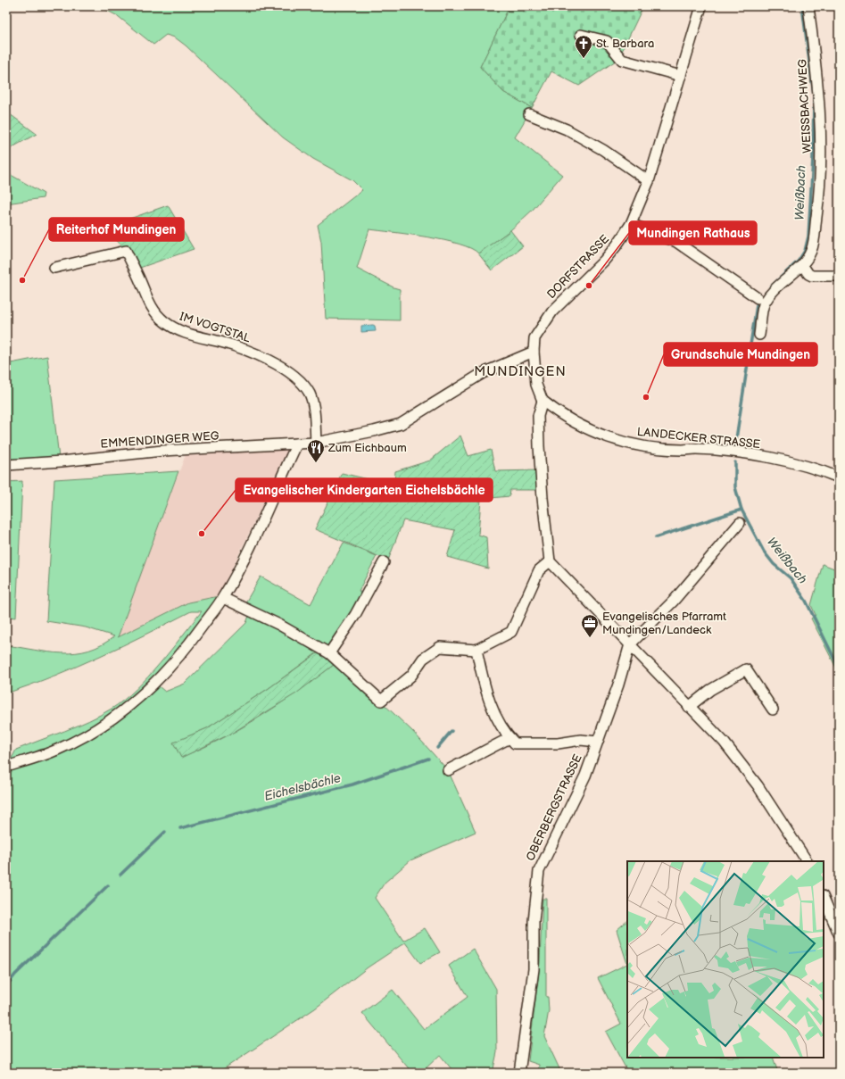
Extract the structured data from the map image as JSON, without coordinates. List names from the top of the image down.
{
  "streets": {
    "street": [
      "WEISSBACHWEG",
      "DORFSTRASSE",
      "IM VOGTSTAL",
      "LANDECKER STRASSE",
      "EMMENDINGER WEG",
      "OBERBERGSTRASSE"
    ]
  },
  "crossings": [
    ["DORFSTRASSE", "EMMENDINGER WEG"],
    ["IM VOGTSTAL", "EMMENDINGER WEG"]
  ],
  "districts": ["MUNDINGEN"],
  "water": ["Weißbach", "Eichelsbächle"],
  "places": {
    "church": ["St. Barbara"],
    "other": [
      "Reiterhof Mundingen",
      "Mundingen Rathaus",
      "Grundschule Mundingen",
      "Evangelischer Kindergarten Eichelsbächle"
    ],
    "restaurant": ["Zum Eichbaum"],
    "office": ["Evangelisches Pfarramt Mundingen/Landeck"]
  }
}
